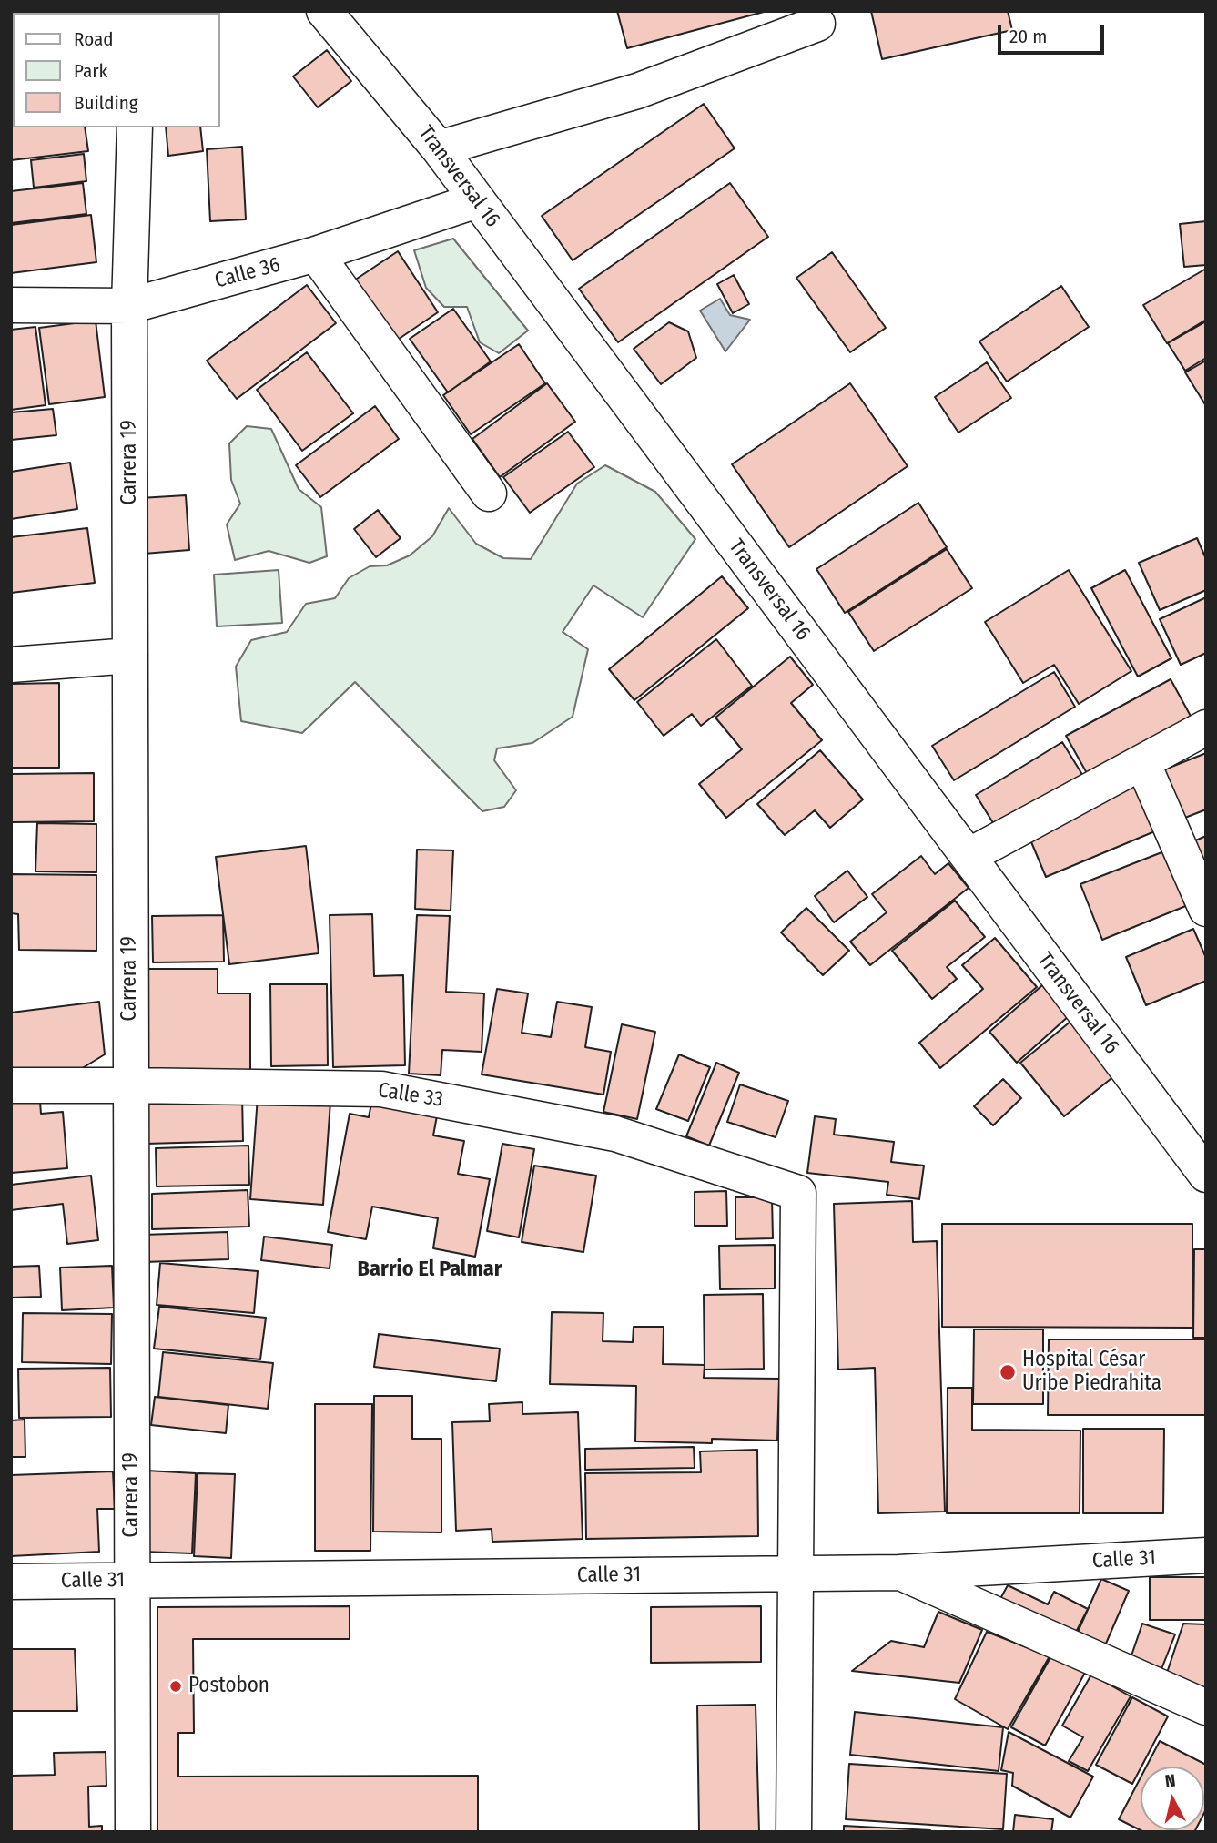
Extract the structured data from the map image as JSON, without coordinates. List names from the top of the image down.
{
  "streets": {
    "street": [
      "Transversal 16",
      "Calle 36",
      "Carrera 19",
      "Calle 33",
      "Calle 31"
    ]
  },
  "crossings": [
    ["Transversal 16", "Calle 36"],
    ["Calle 36", "Carrera 19"],
    ["Carrera 19", "Calle 33"],
    ["Carrera 19", "Calle 31"],
    ["Calle 33", "Calle 31"]
  ],
  "districts": ["Barrio El Palmar"],
  "places": ["Hospital César Uribe Piedrahita", "Postobon"],
  "legend": ["Road", "Park", "Building"],
  "scale_bar": "20 m",
  "north": "top"
}
